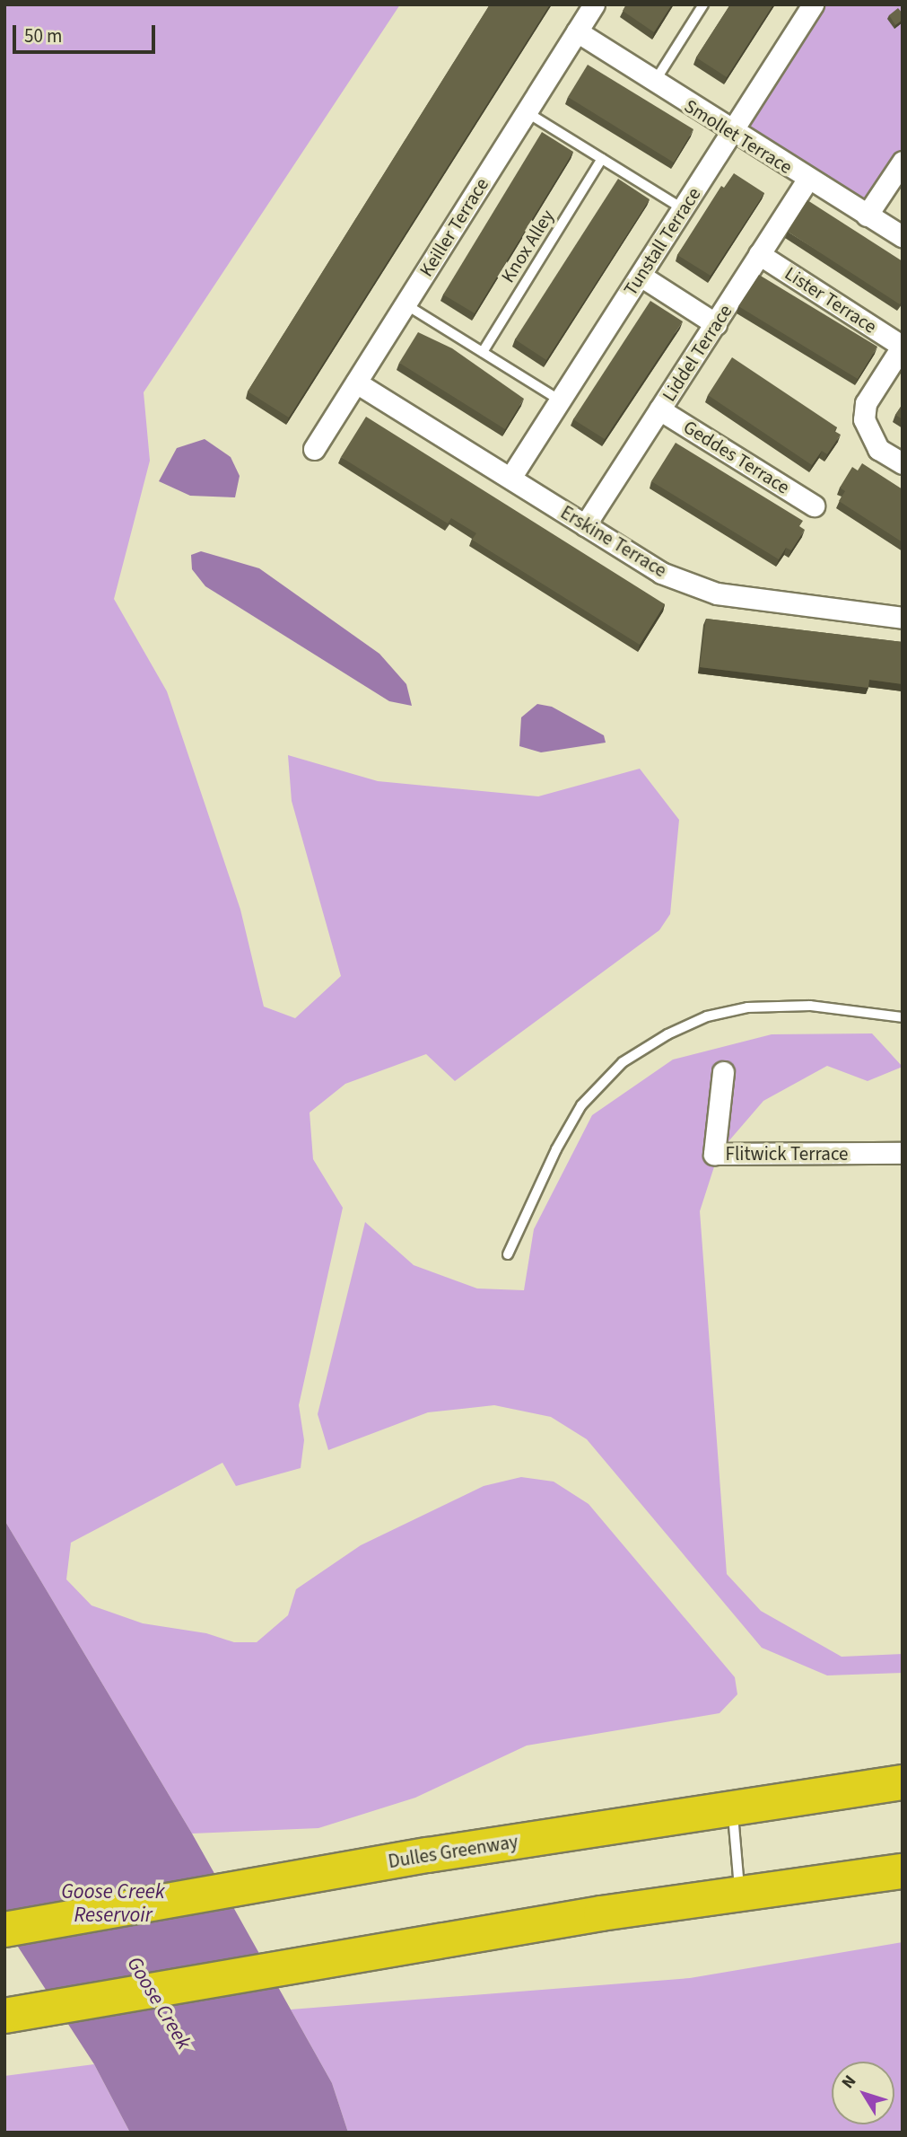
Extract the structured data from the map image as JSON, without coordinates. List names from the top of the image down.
{
  "streets": {
    "highway": ["Dulles Greenway"],
    "street": [
      "Smollet Terrace",
      "Keiller Terrace",
      "Tunstall Terrace",
      "Lister Terrace",
      "Liddel Terrace",
      "Geddes Terrace",
      "Erskine Terrace",
      "Flitwick Terrace"
    ],
    "lane": ["Knox Alley"]
  },
  "crossings": [
    ["Smollet Terrace", "Keiller Terrace"],
    ["Smollet Terrace", "Tunstall Terrace"],
    ["Smollet Terrace", "Liddel Terrace"],
    ["Keiller Terrace", "Erskine Terrace"],
    ["Tunstall Terrace", "Erskine Terrace"],
    ["Lister Terrace", "Liddel Terrace"],
    ["Liddel Terrace", "Geddes Terrace"],
    ["Liddel Terrace", "Erskine Terrace"]
  ],
  "water": ["Goose Creek Reservoir", "Goose Creek"],
  "scale_bar": "50 m",
  "north": "top left"
}
